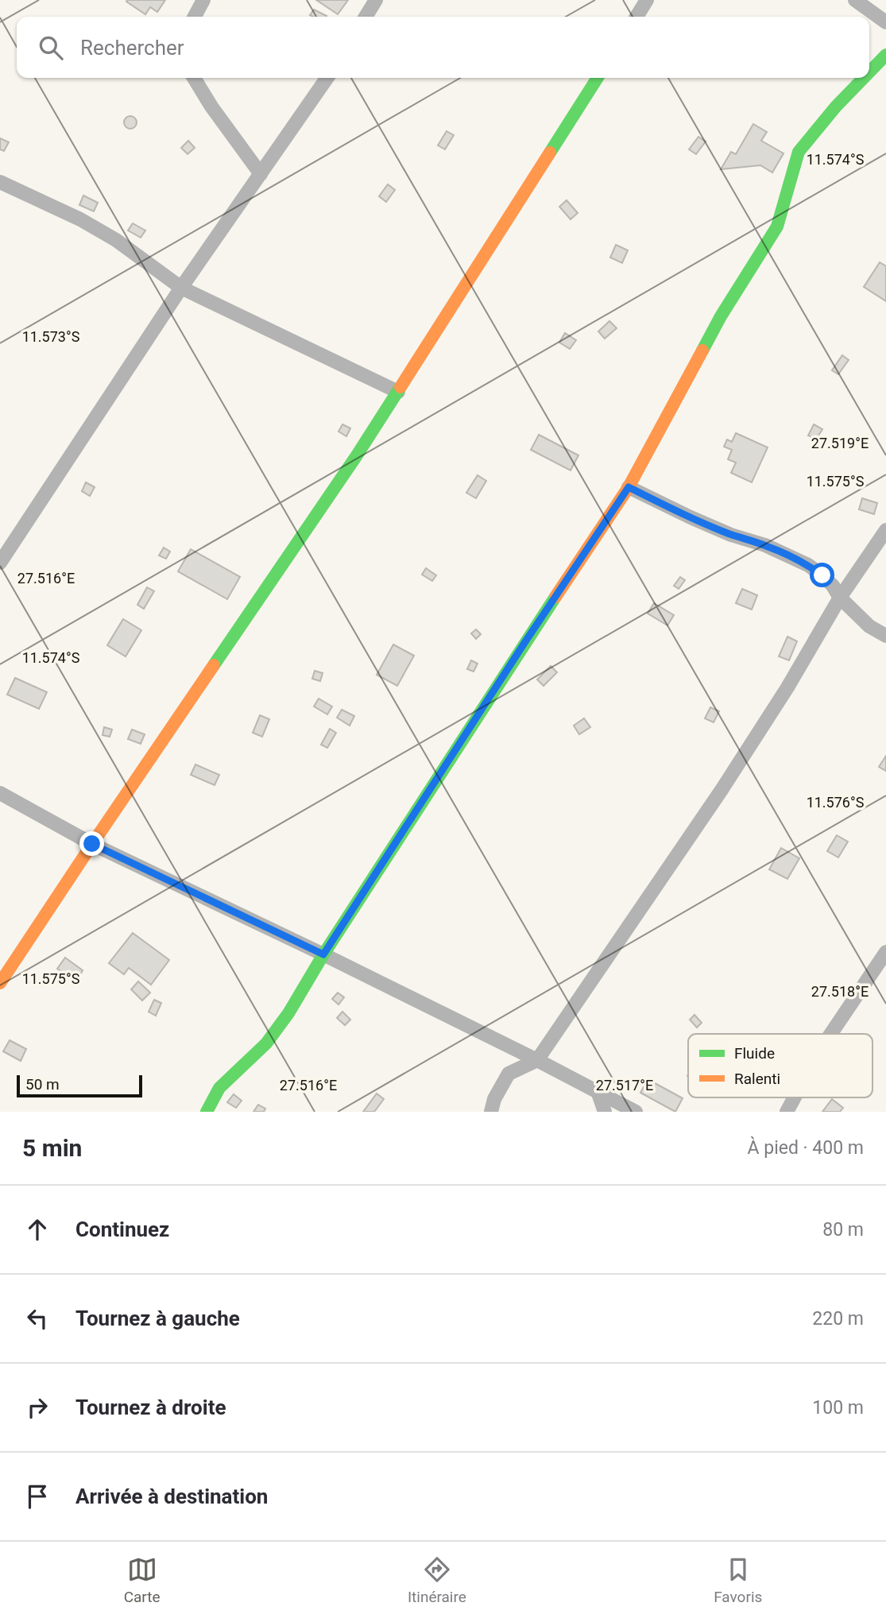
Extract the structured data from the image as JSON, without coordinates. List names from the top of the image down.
{
  "legend": ["Fluide", "Ralenti"],
  "scale_bar": "50 m",
  "page": {
    "search": "Rechercher",
    "scale": "50 m",
    "heading": ["5 min", "À pied · 400 m"],
    "list": [
      ["Continuez", "80 m"],
      ["Tournez à gauche", "220 m"],
      ["Tournez à droite", "100 m"],
      "Arrivée à destination"
    ],
    "nav": ["Carte", "Itinéraire", "Favoris"]
  },
  "coordinates": [
    "11.574°S",
    "11.573°S",
    "27.519°E",
    "11.575°S",
    "27.516°E",
    "11.576°S",
    "27.518°E",
    "27.517°E"
  ]
}
